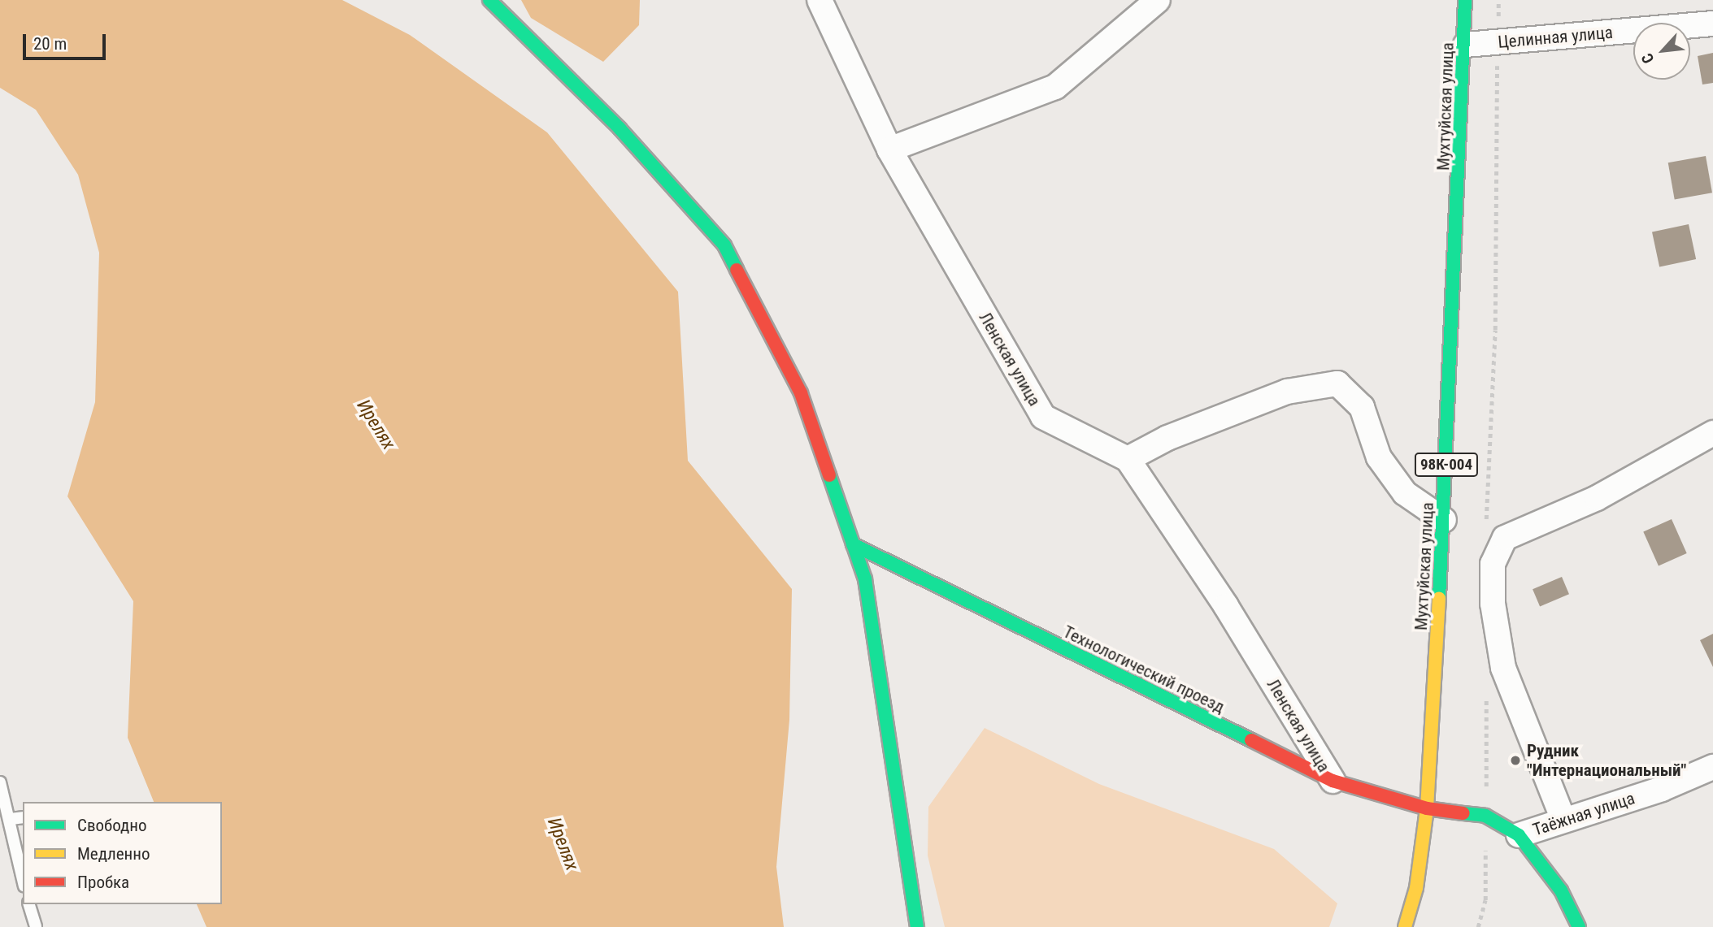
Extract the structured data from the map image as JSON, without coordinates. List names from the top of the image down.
{
  "streets": {
    "street": [
      "Целинная улица",
      "Мухтуйская улица",
      "Ленская улица",
      "98К-004",
      "Технологический проезд",
      "Таёжная улица"
    ]
  },
  "crossings": [
    ["Целинная улица", "Мухтуйская улица"],
    ["Мухтуйская улица", "Технологический проезд"],
    ["Ленская улица", "Технологический проезд"]
  ],
  "water": ["Ирелях"],
  "places": ["Рудник \"Интернациональный\""],
  "legend": ["Свободно", "Медленно", "Пробка"],
  "scale_bar": "20 m",
  "north": "bottom left"
}
